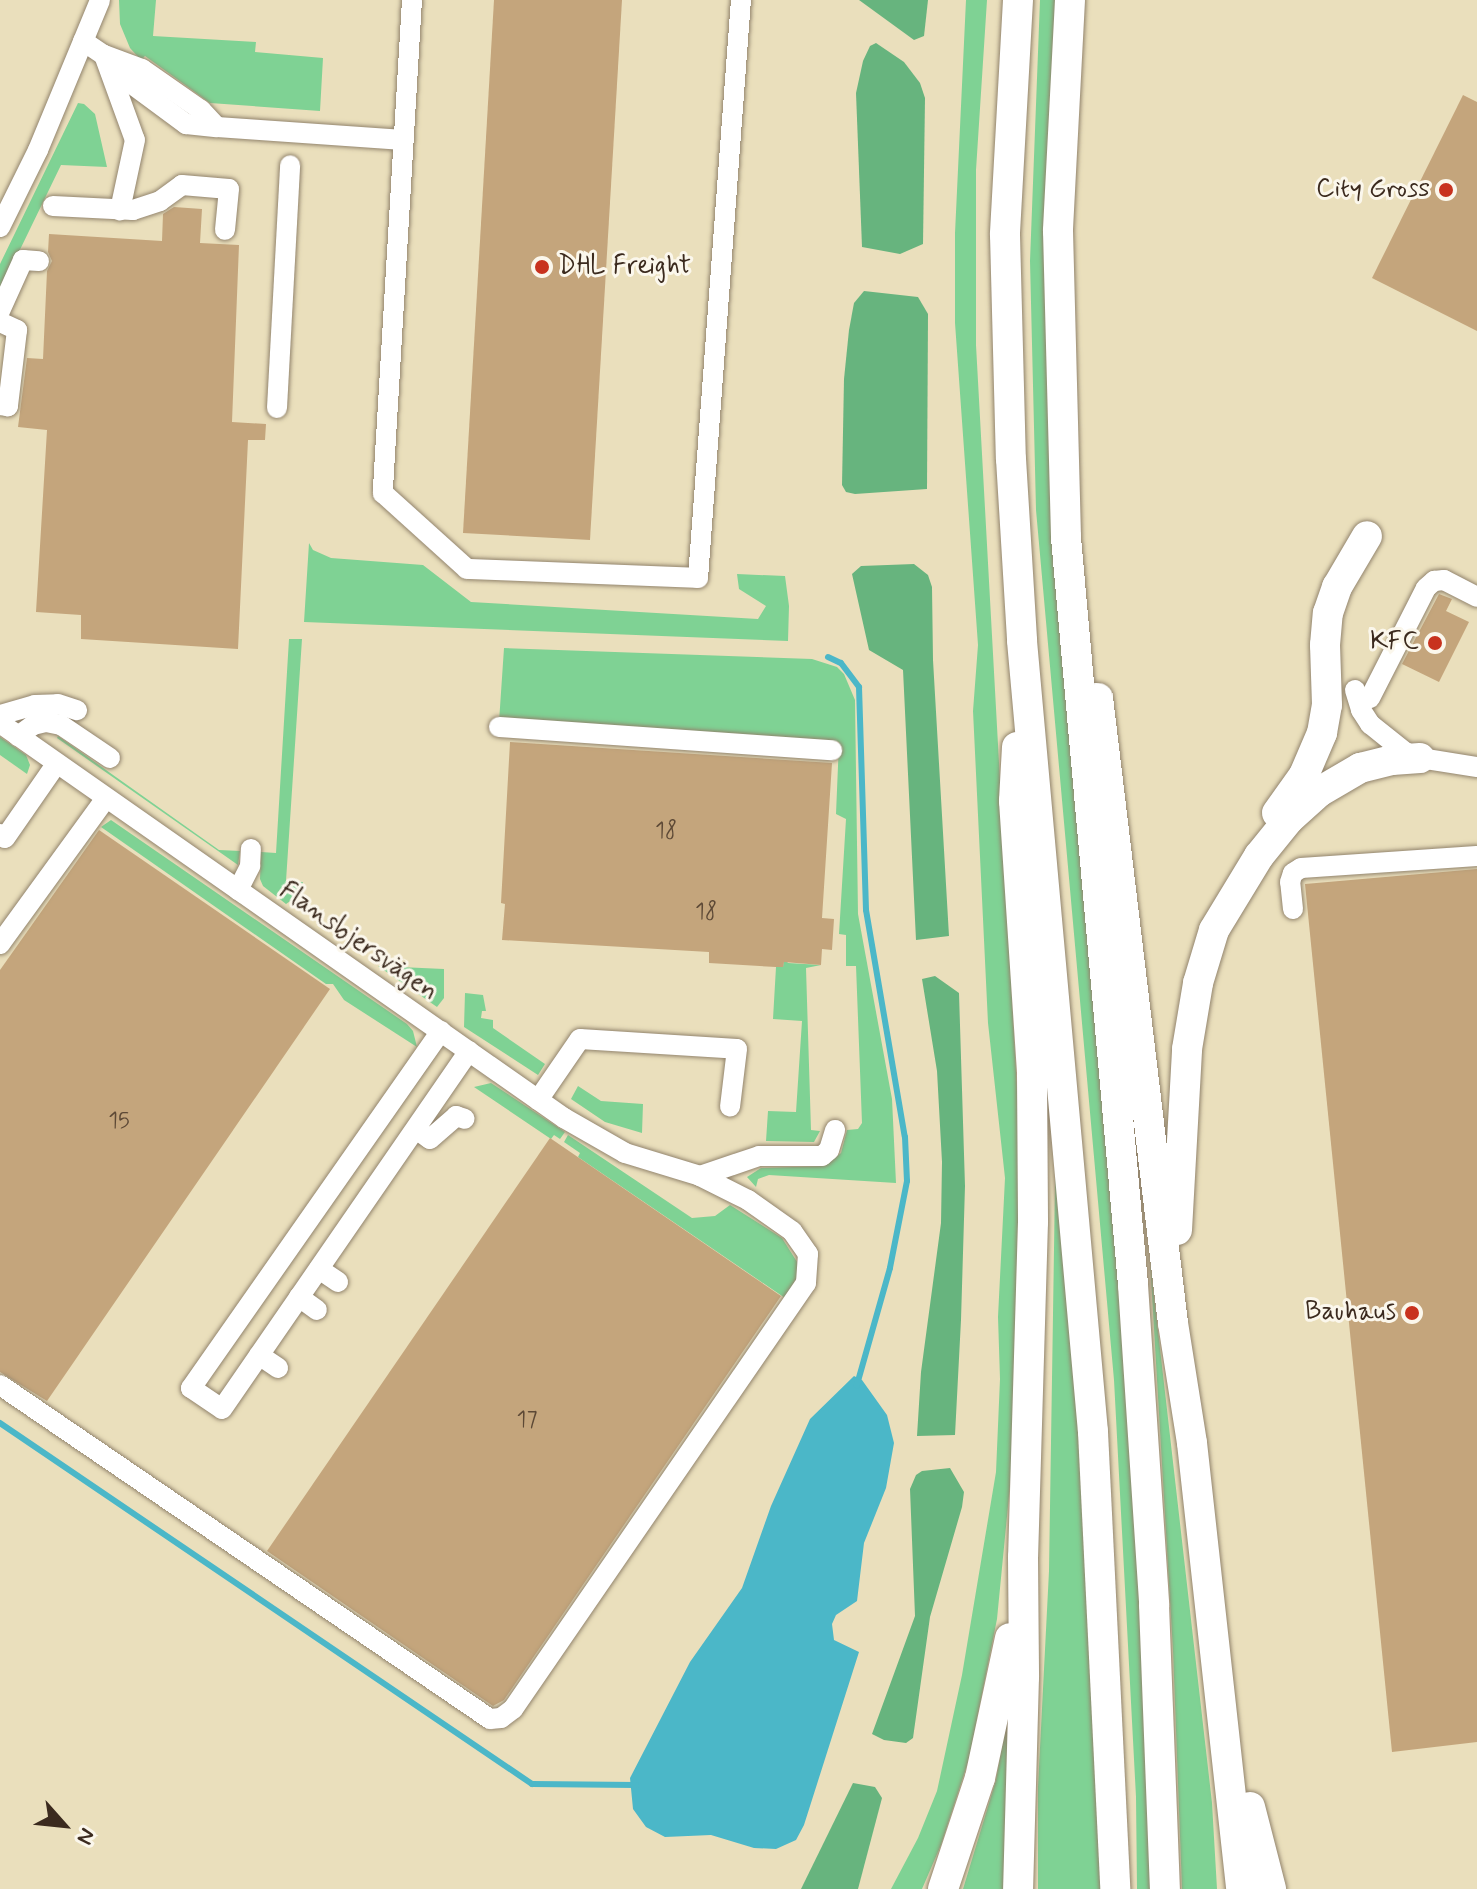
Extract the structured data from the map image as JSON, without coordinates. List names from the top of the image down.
{
  "streets": {
    "street": ["Flansbjersvägen"]
  },
  "places": [
    "City Gross",
    "DHL Freight",
    "KFC",
    "Bauhaus"
  ],
  "house_numbers": [
    "18",
    "18",
    "15",
    "17"
  ],
  "north": "bottom right"
}
